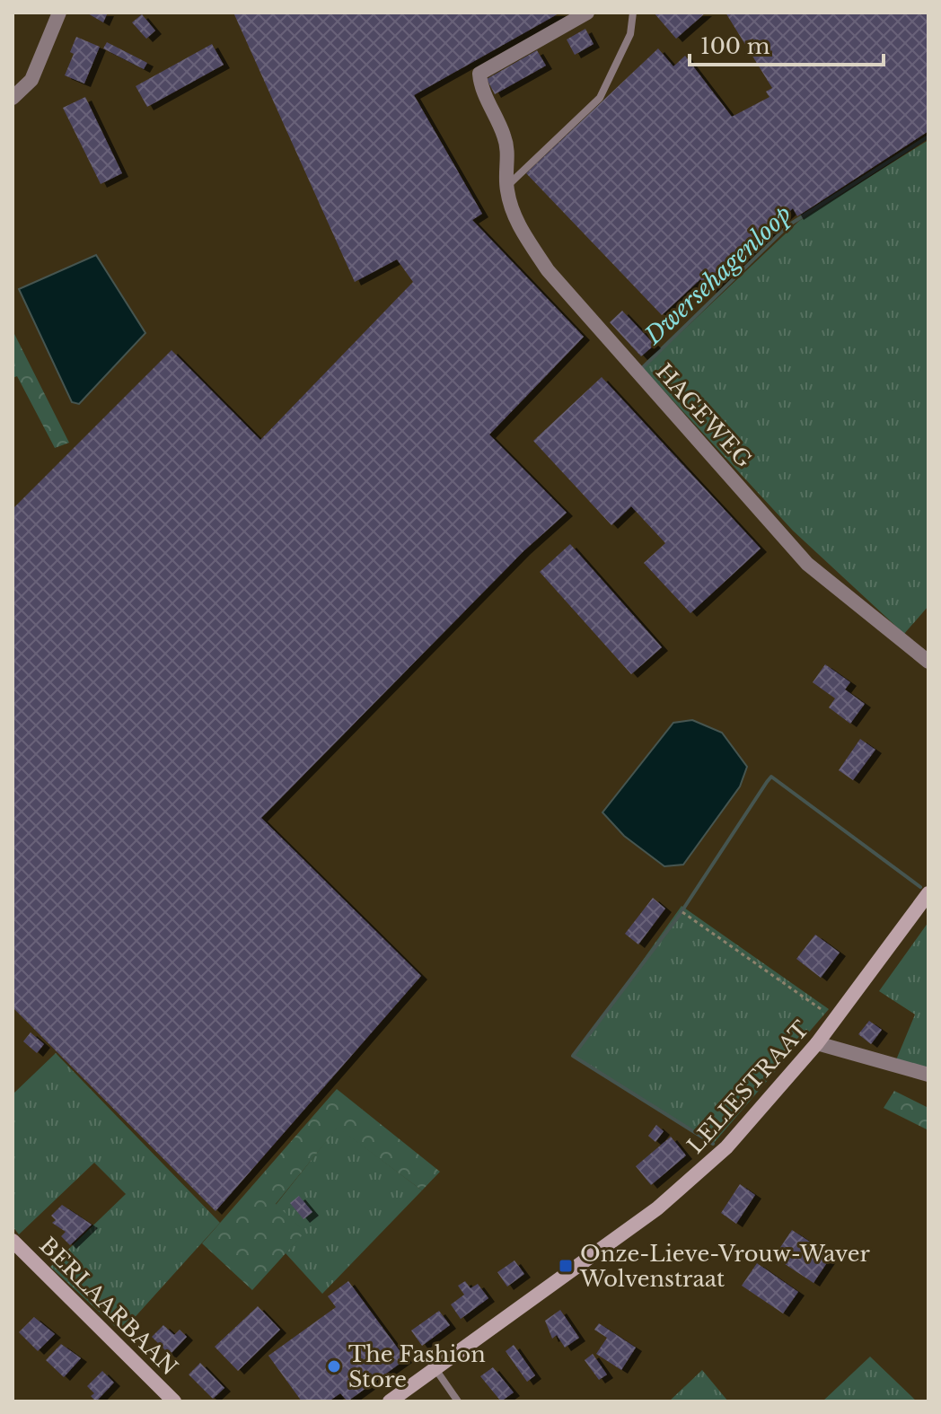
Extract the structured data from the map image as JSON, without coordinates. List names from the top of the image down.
{
  "streets": {
    "street": ["HAGEWEG", "LELIESTRAAT", "BERLAARBAAN"]
  },
  "water": ["Dwersehagenloop"],
  "places": {
    "transit": ["Onze-Lieve-Vrouw-Waver Wolvenstraat"],
    "other": ["The Fashion Store"]
  },
  "scale_bar": "100 m"
}
